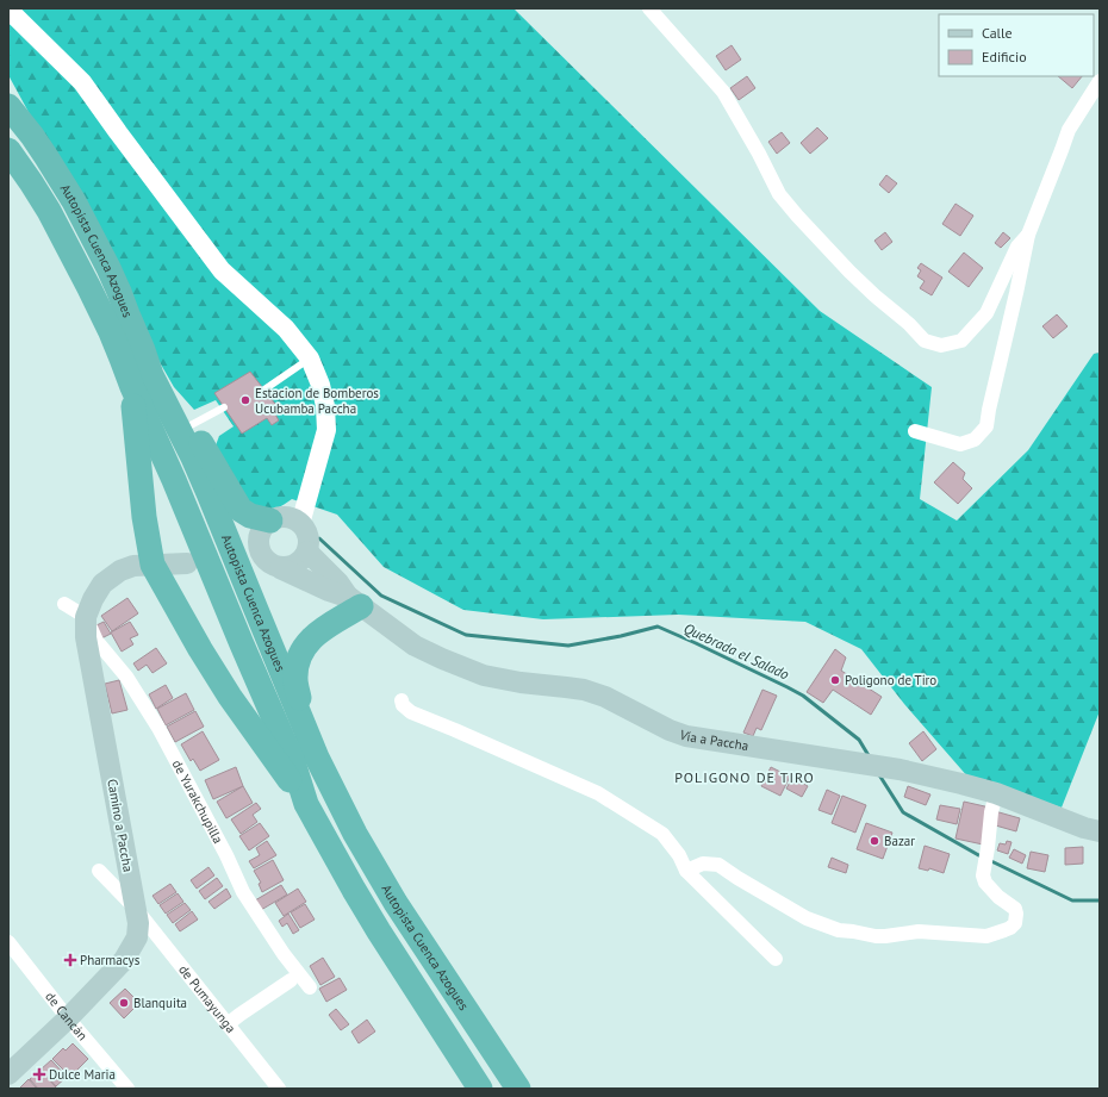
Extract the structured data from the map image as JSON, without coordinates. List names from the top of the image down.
{
  "streets": {
    "highway": ["Autopista Cuenca Azogues"],
    "main road": ["Vía a Paccha", "Camino a Paccha"],
    "street": ["de Yurakchupilla", "de Pumayunga", "de Cancán"]
  },
  "crossings": [
    ["de Yurakchupilla", "Camino a Paccha"],
    ["Camino a Paccha", "de Pumayunga"],
    ["Camino a Paccha", "de Cancán"]
  ],
  "districts": ["POLIGONO DE TIRO"],
  "water": ["Quebrada el Salado"],
  "places": {
    "other": [
      "Estacion de Bomberos Ucubamba Paccha",
      "Poligono de Tiro",
      "Bazar",
      "Blanquita"
    ],
    "health": ["Pharmacys", "Dulce Maria"]
  },
  "legend": ["Calle", "Edificio"]
}
